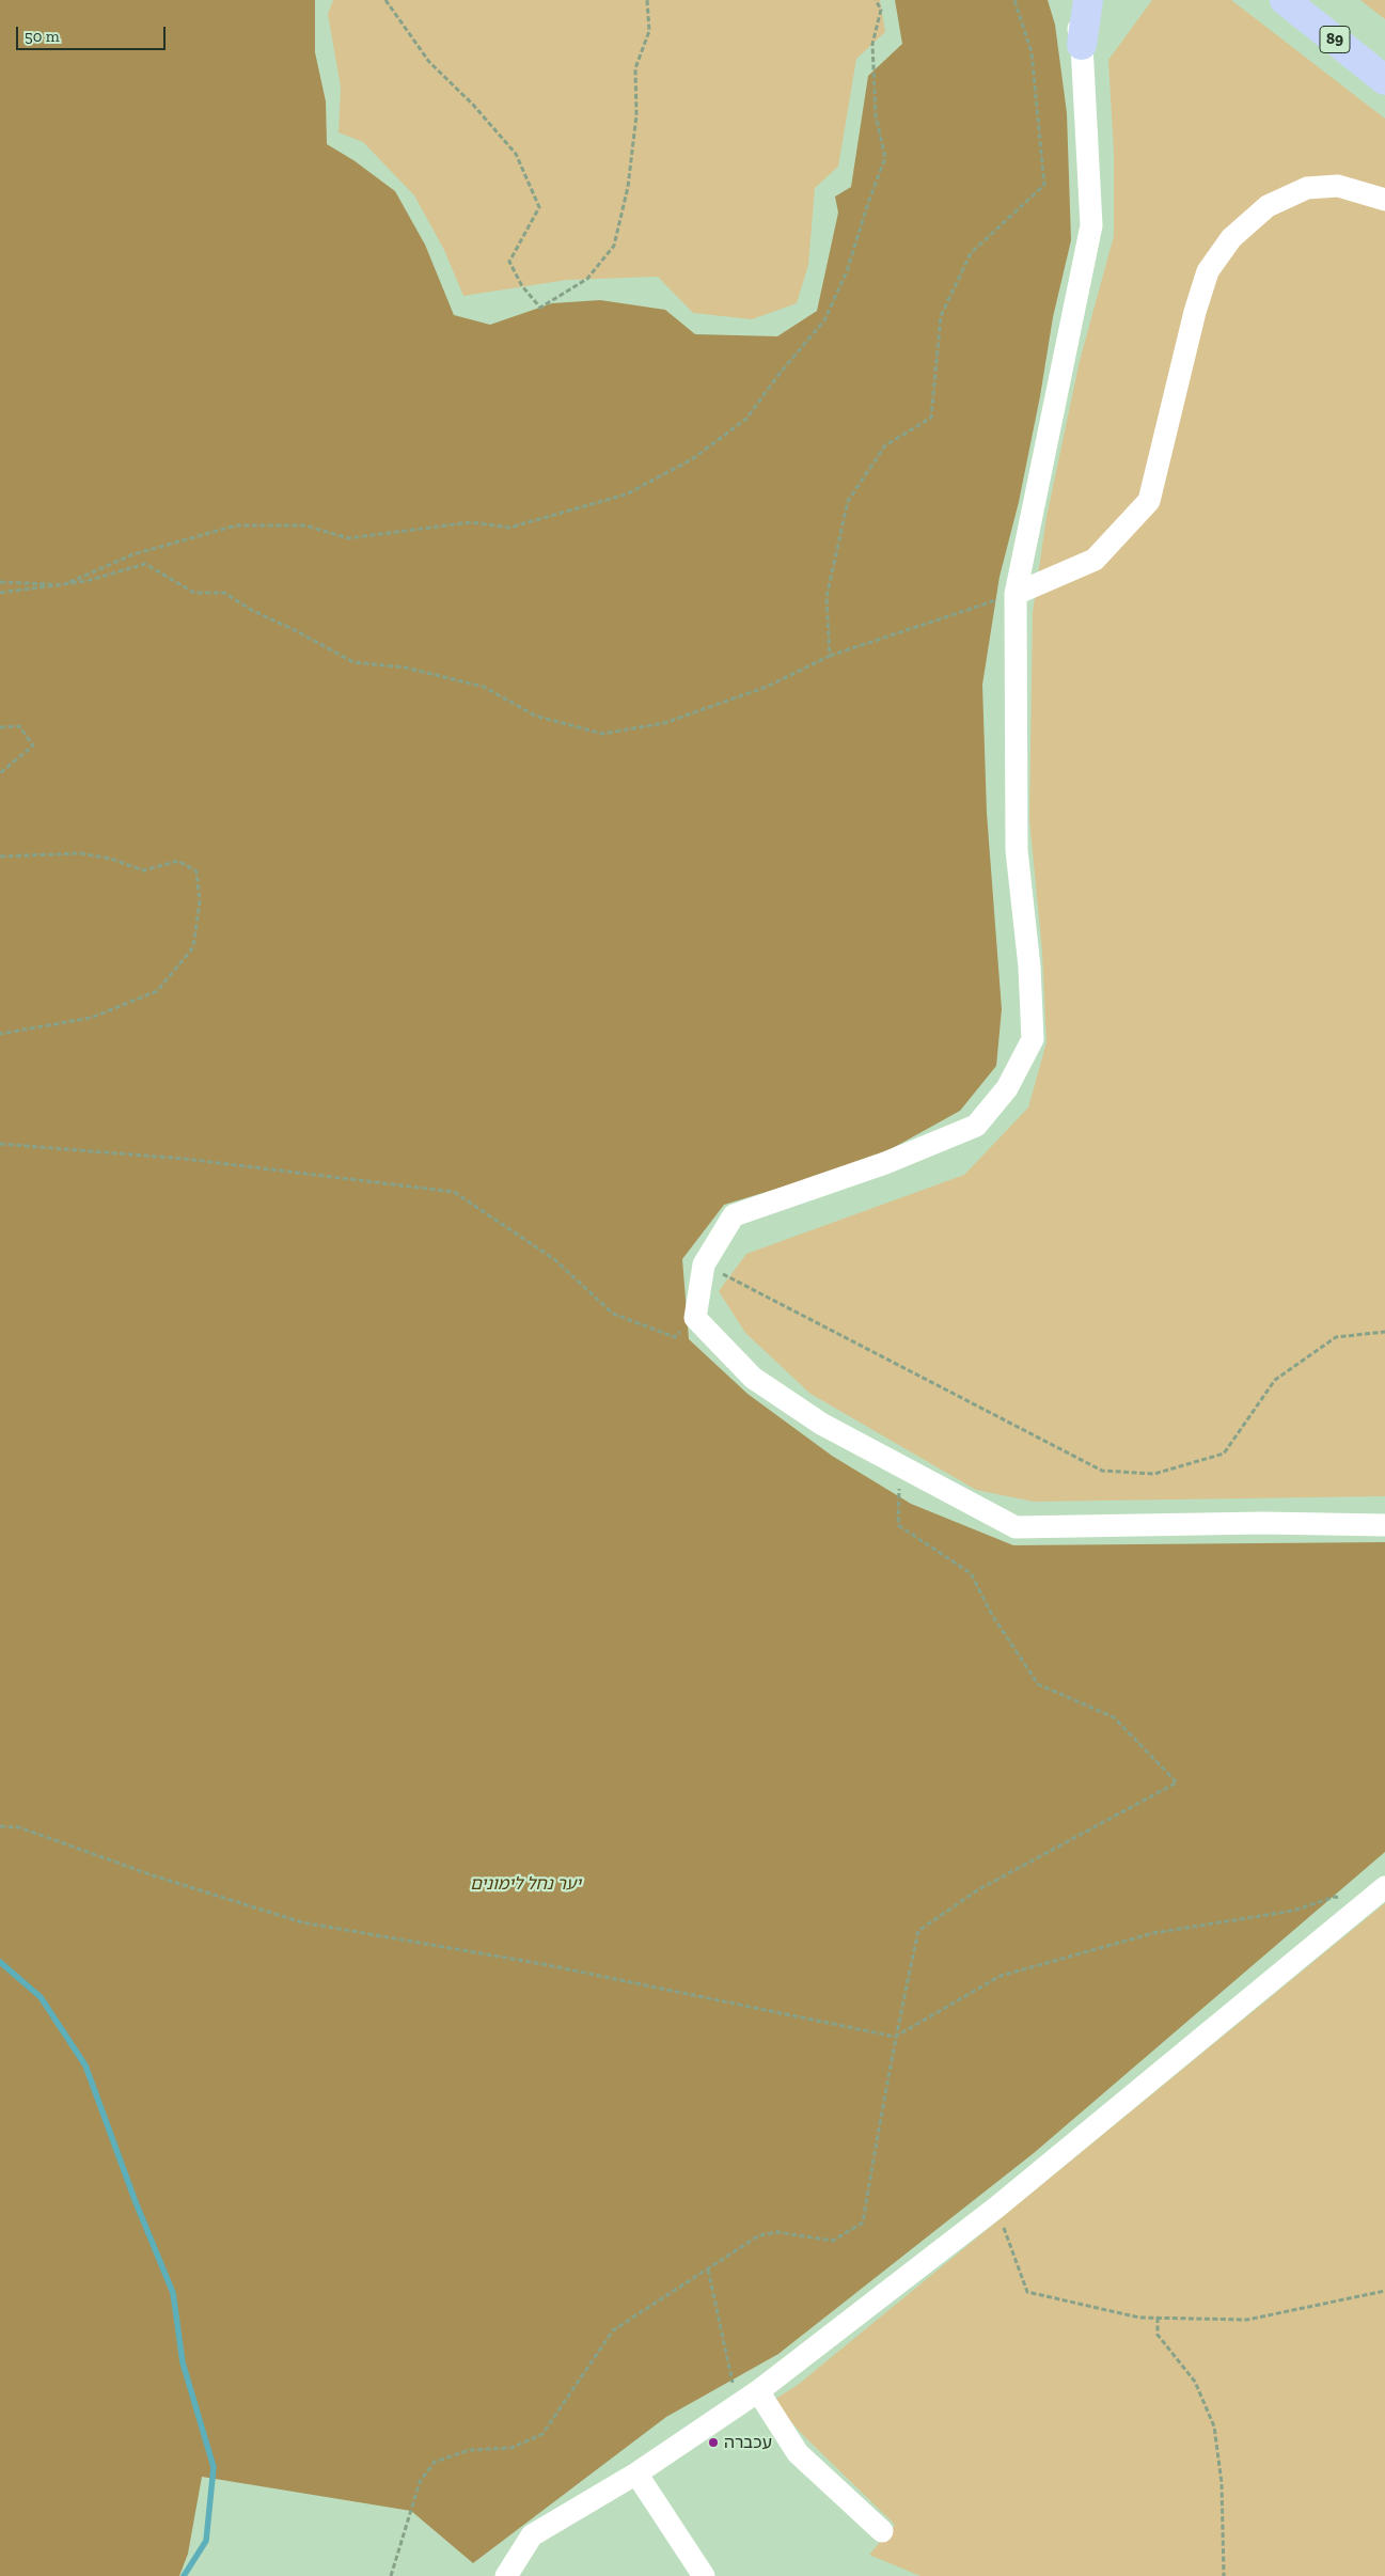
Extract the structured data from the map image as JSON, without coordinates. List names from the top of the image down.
{
  "streets": {
    "highway": ["89"]
  },
  "parks": ["יער נחל לימונים"],
  "places": ["עכברה"],
  "scale_bar": "50 m"
}
